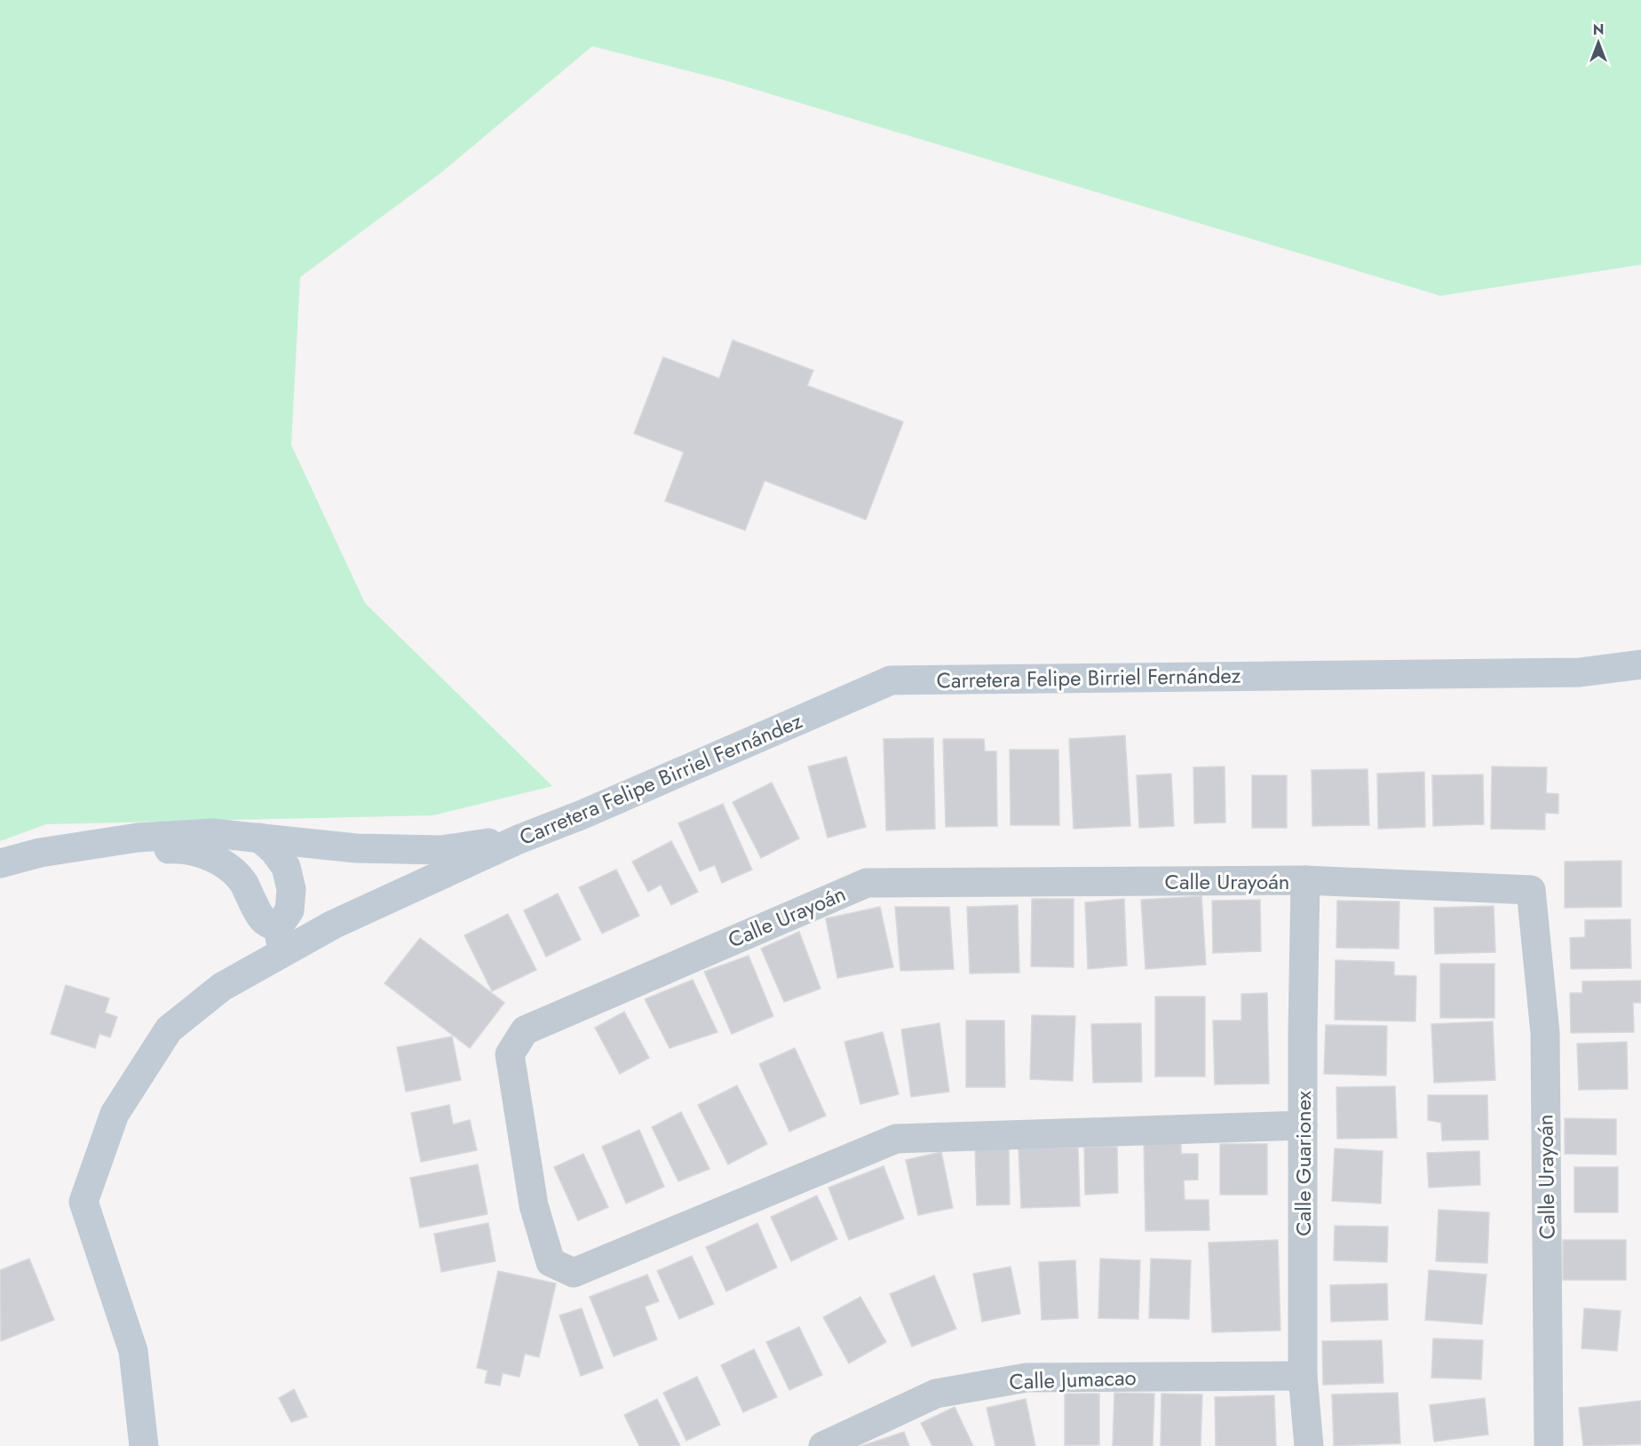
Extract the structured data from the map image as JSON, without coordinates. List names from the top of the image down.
{
  "streets": {
    "street": [
      "Carretera Felipe Birriel Fernández",
      "Calle Urayoán",
      "Calle Guarionex",
      "Calle Jumacao"
    ]
  },
  "crossings": [
    ["Calle Urayoán", "Calle Guarionex"],
    ["Calle Guarionex", "Calle Jumacao"]
  ],
  "north": "top"
}
